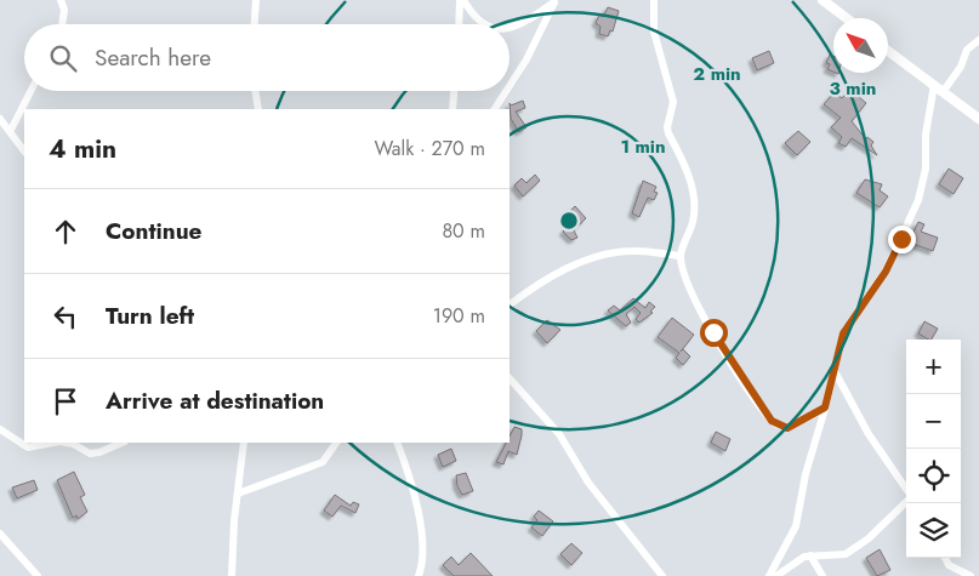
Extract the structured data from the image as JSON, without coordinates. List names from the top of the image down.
{
  "north": "top left",
  "page": {
    "search": "Search here",
    "heading": ["4 min", "Walk · 270 m"],
    "list": [
      ["Continue", "80 m"],
      ["Turn left", "190 m"],
      "Arrive at destination"
    ],
    "map_buttons": ["+", "−"]
  },
  "rings": ["2 min", "3 min", "1 min"]
}
